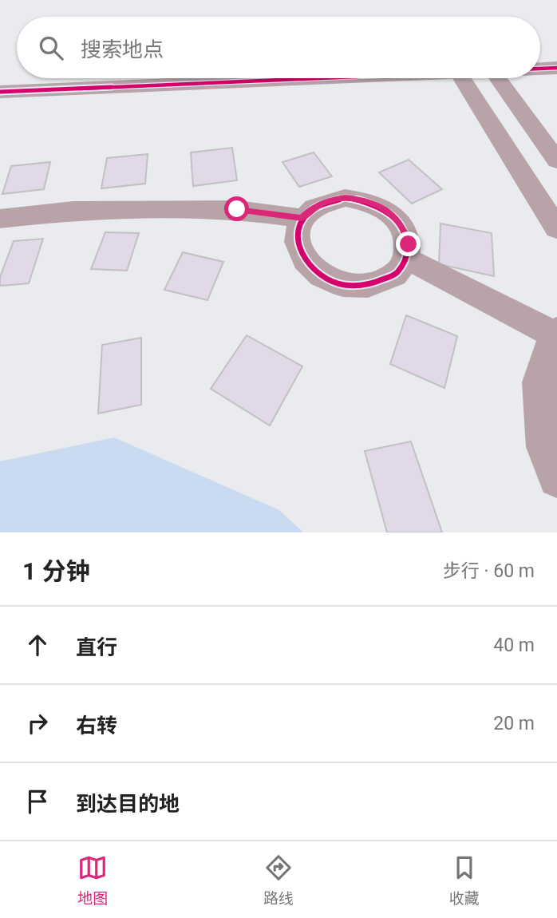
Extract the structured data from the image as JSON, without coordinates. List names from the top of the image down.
{
  "page": {
    "search": "搜索地点",
    "heading": ["1 分钟", "步行 · 60 m"],
    "list": [
      ["直行", "40 m"],
      ["右转", "20 m"],
      "到达目的地"
    ],
    "nav": ["地图", "路线", "收藏"]
  }
}
